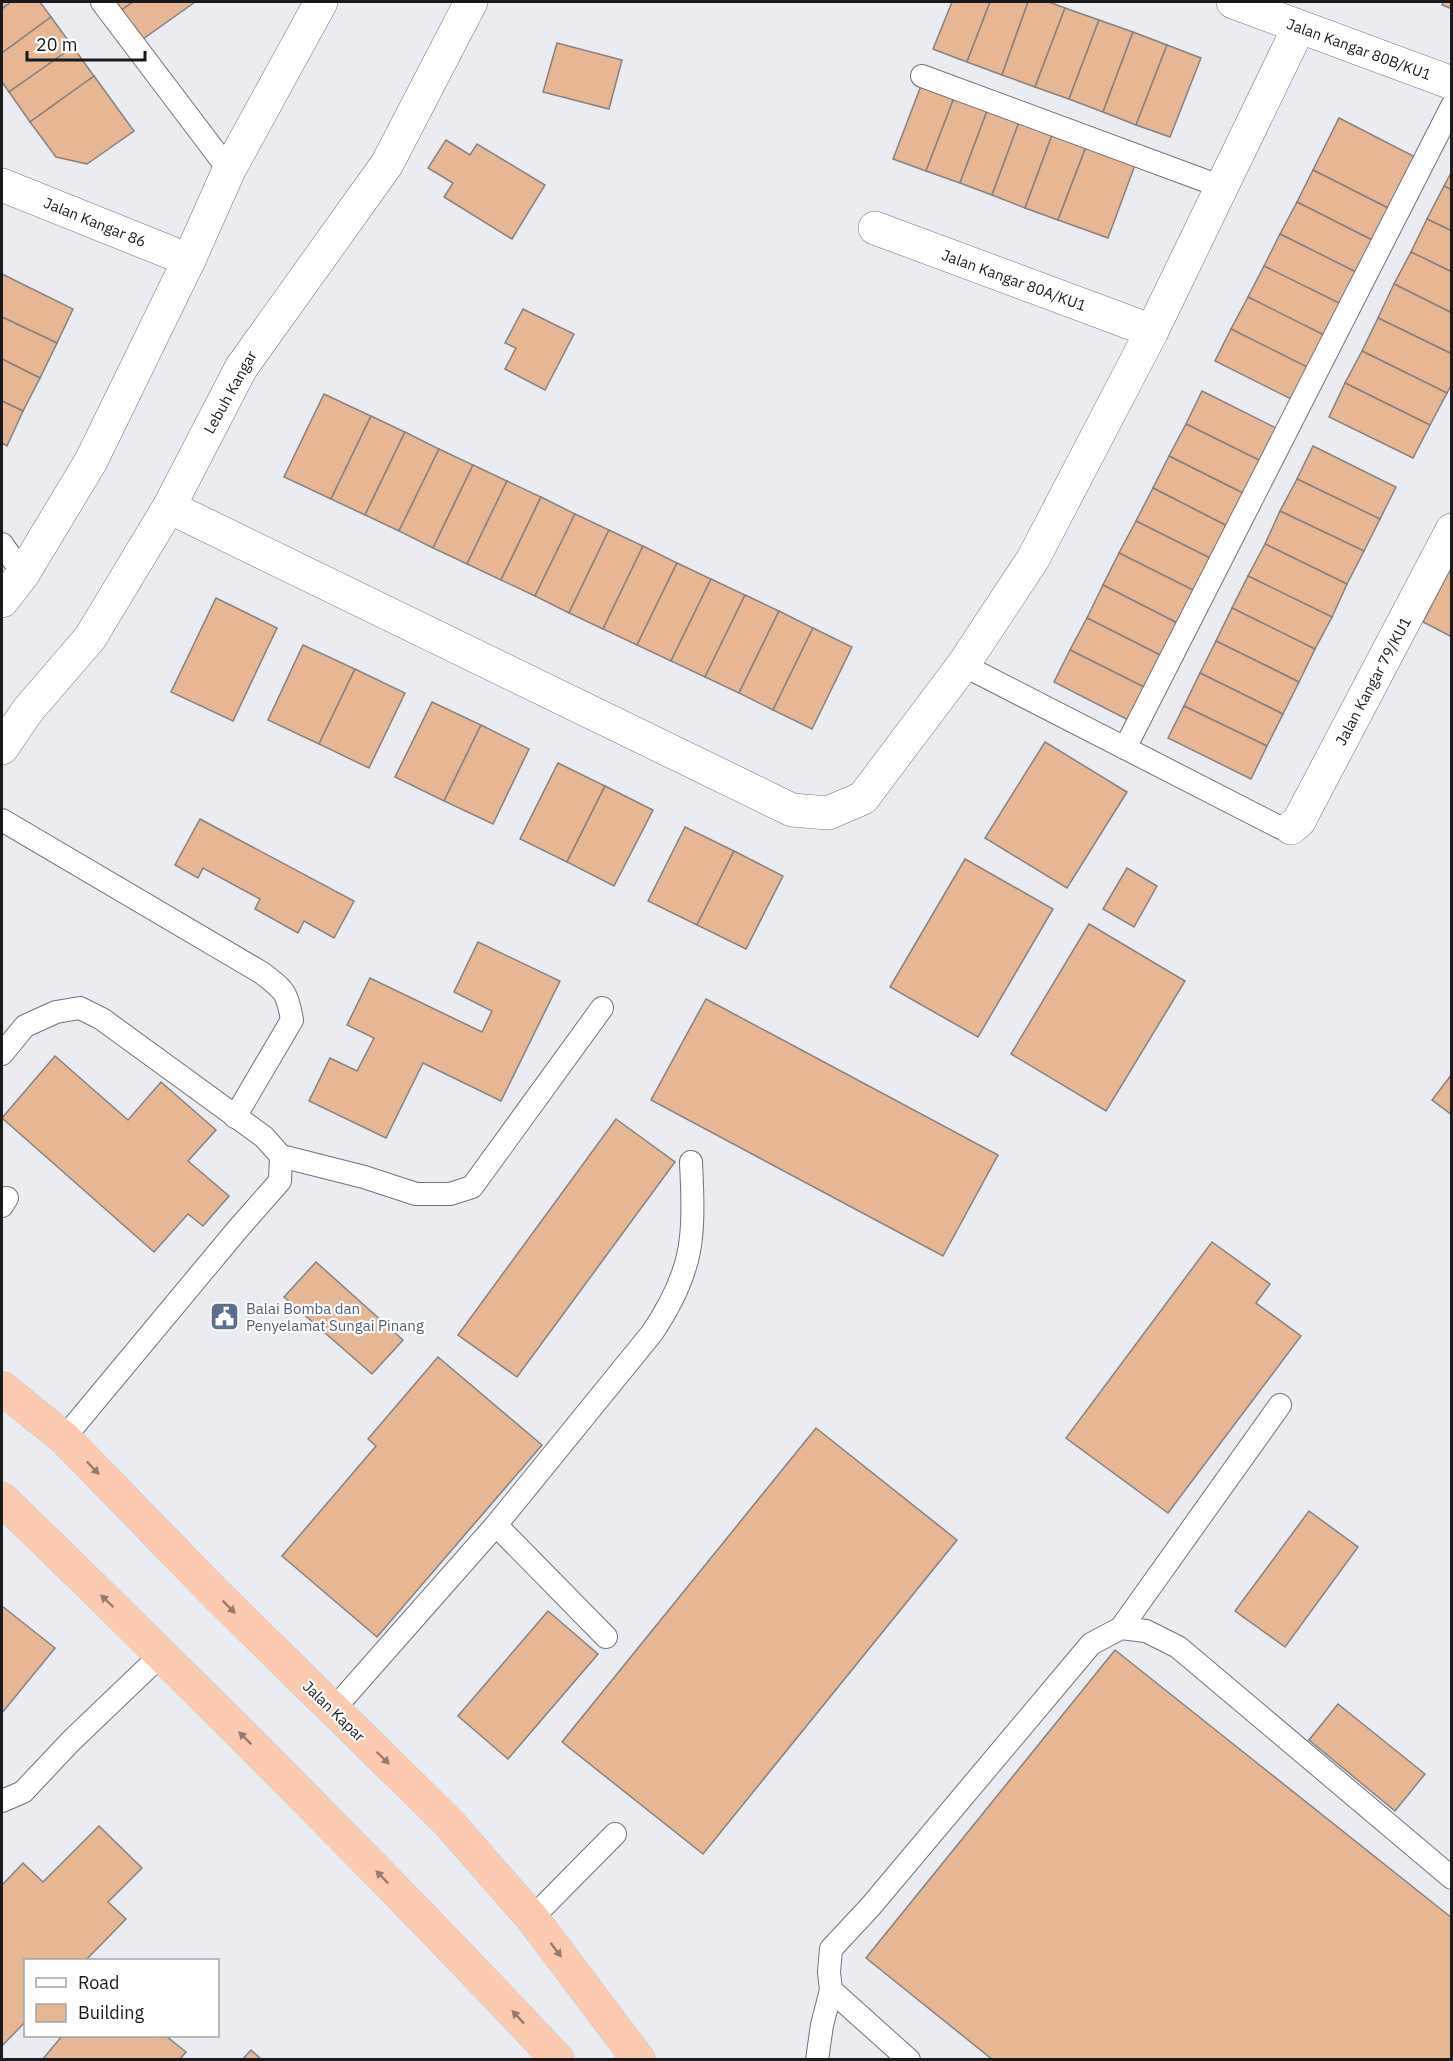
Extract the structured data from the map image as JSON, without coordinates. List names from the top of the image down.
{
  "streets": {
    "highway": ["Jalan Kapar"],
    "street": [
      "Jalan Kangar 80B/KU1",
      "Jalan Kangar 86",
      "Jalan Kangar 80A/KU1",
      "Lebuh Kangar",
      "Jalan Kangar 79/KU1"
    ]
  },
  "places": {
    "public building": ["Balai Bomba dan Penyelamat Sungai Pinang"]
  },
  "legend": ["Road", "Building"],
  "scale_bar": "20 m"
}
